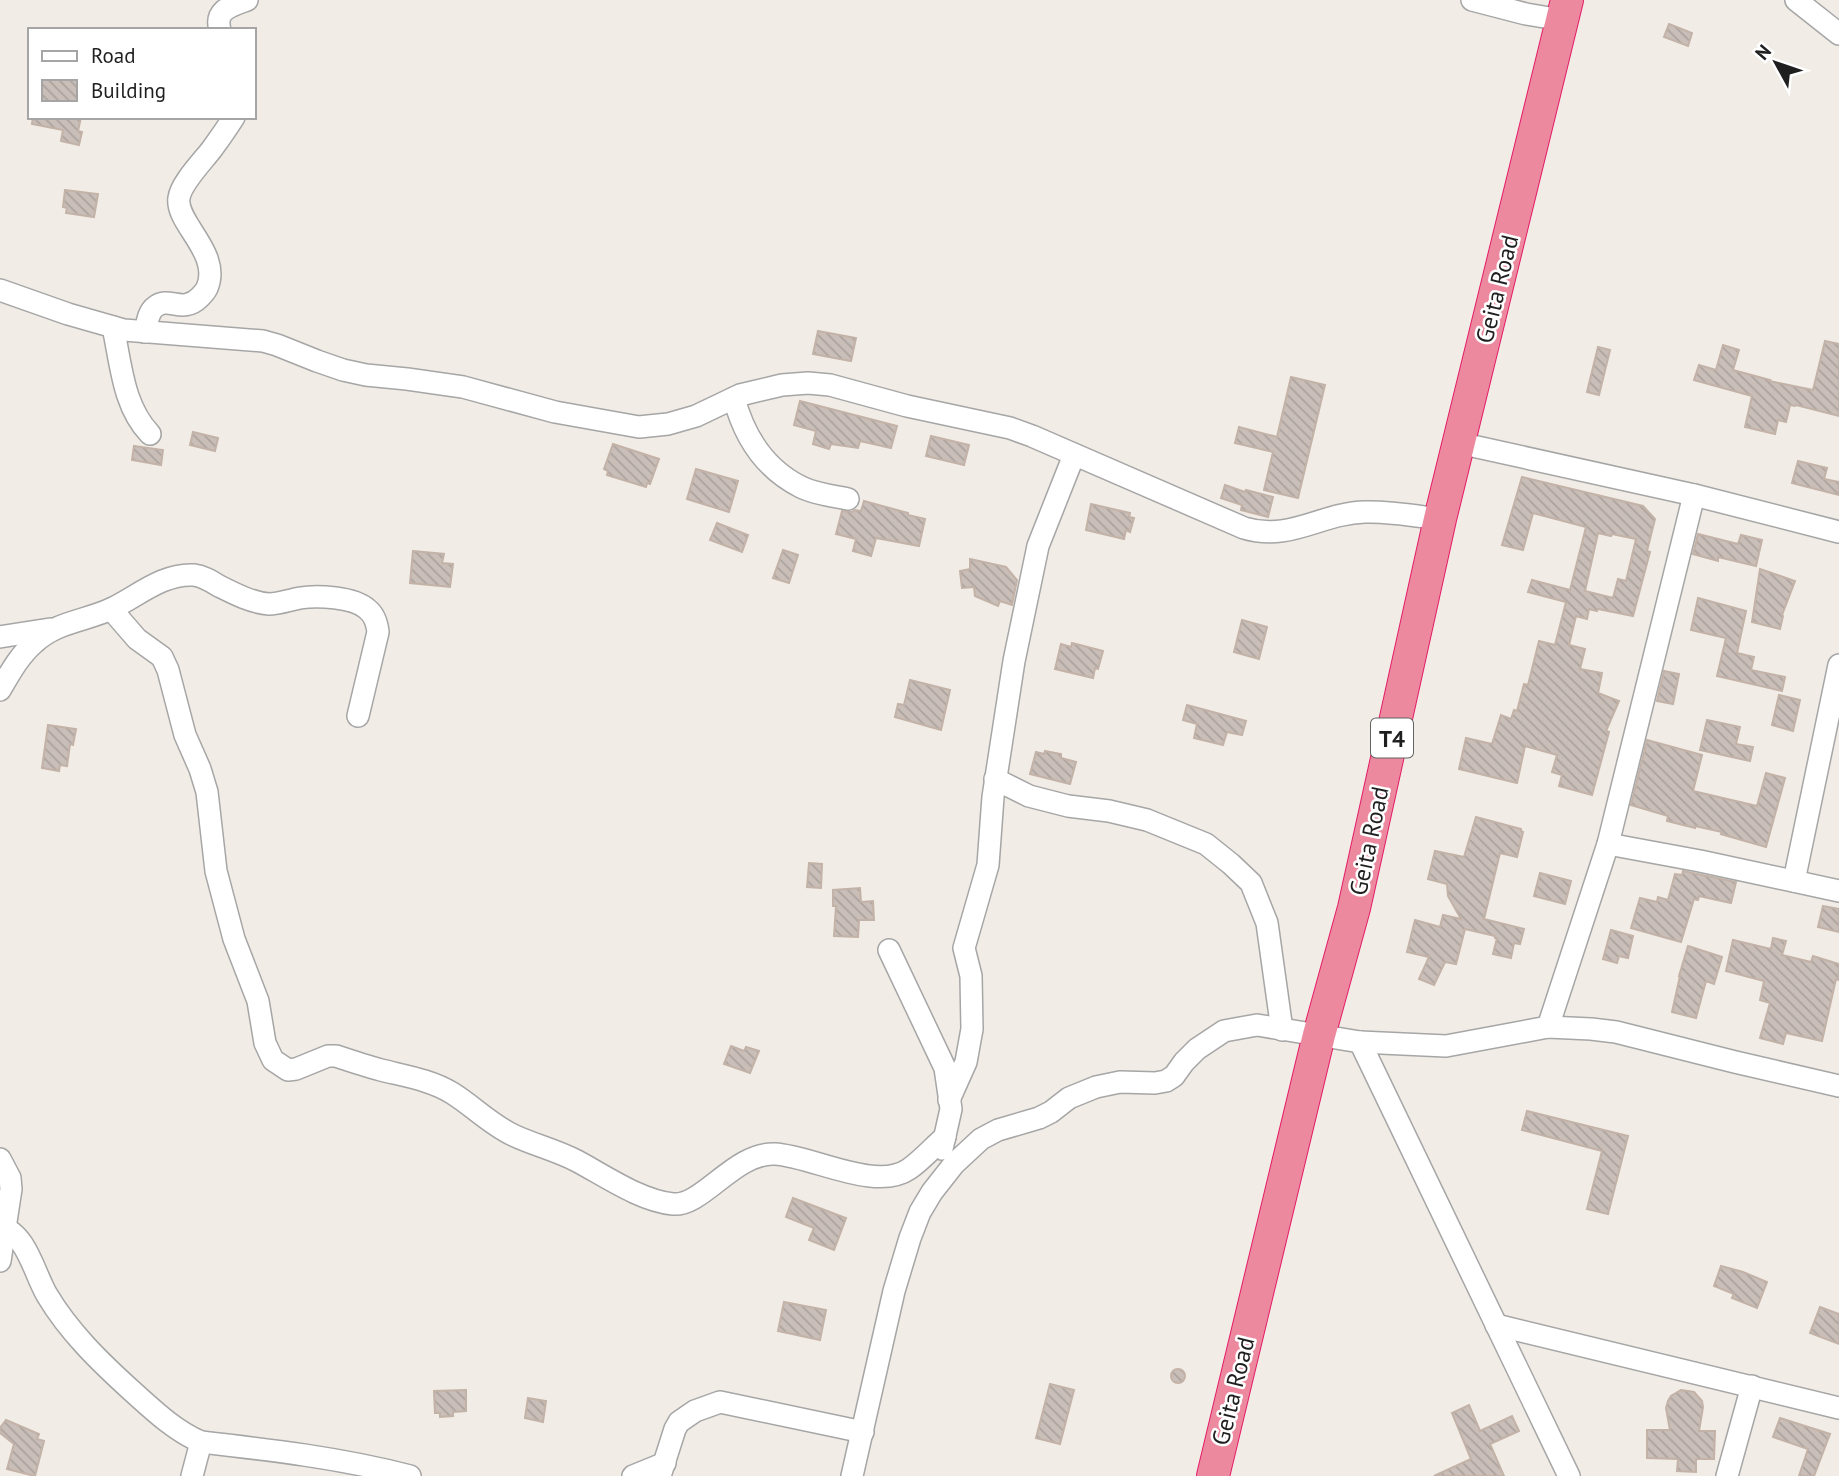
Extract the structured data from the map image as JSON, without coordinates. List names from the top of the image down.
{
  "streets": {
    "highway": ["Geita Road", "T4"]
  },
  "legend": ["Road", "Building"],
  "north": "top left"
}
